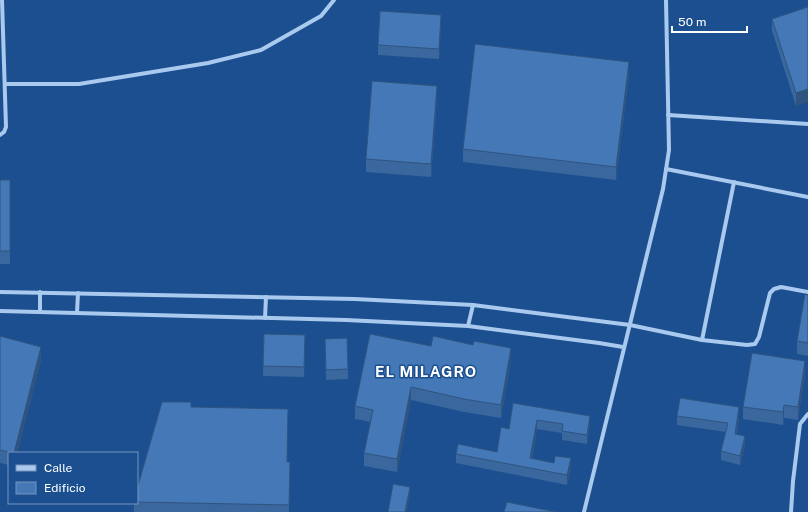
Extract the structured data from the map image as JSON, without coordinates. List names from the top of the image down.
{
  "districts": ["EL MILAGRO"],
  "legend": ["Calle", "Edificio"],
  "scale_bar": "50 m"
}
